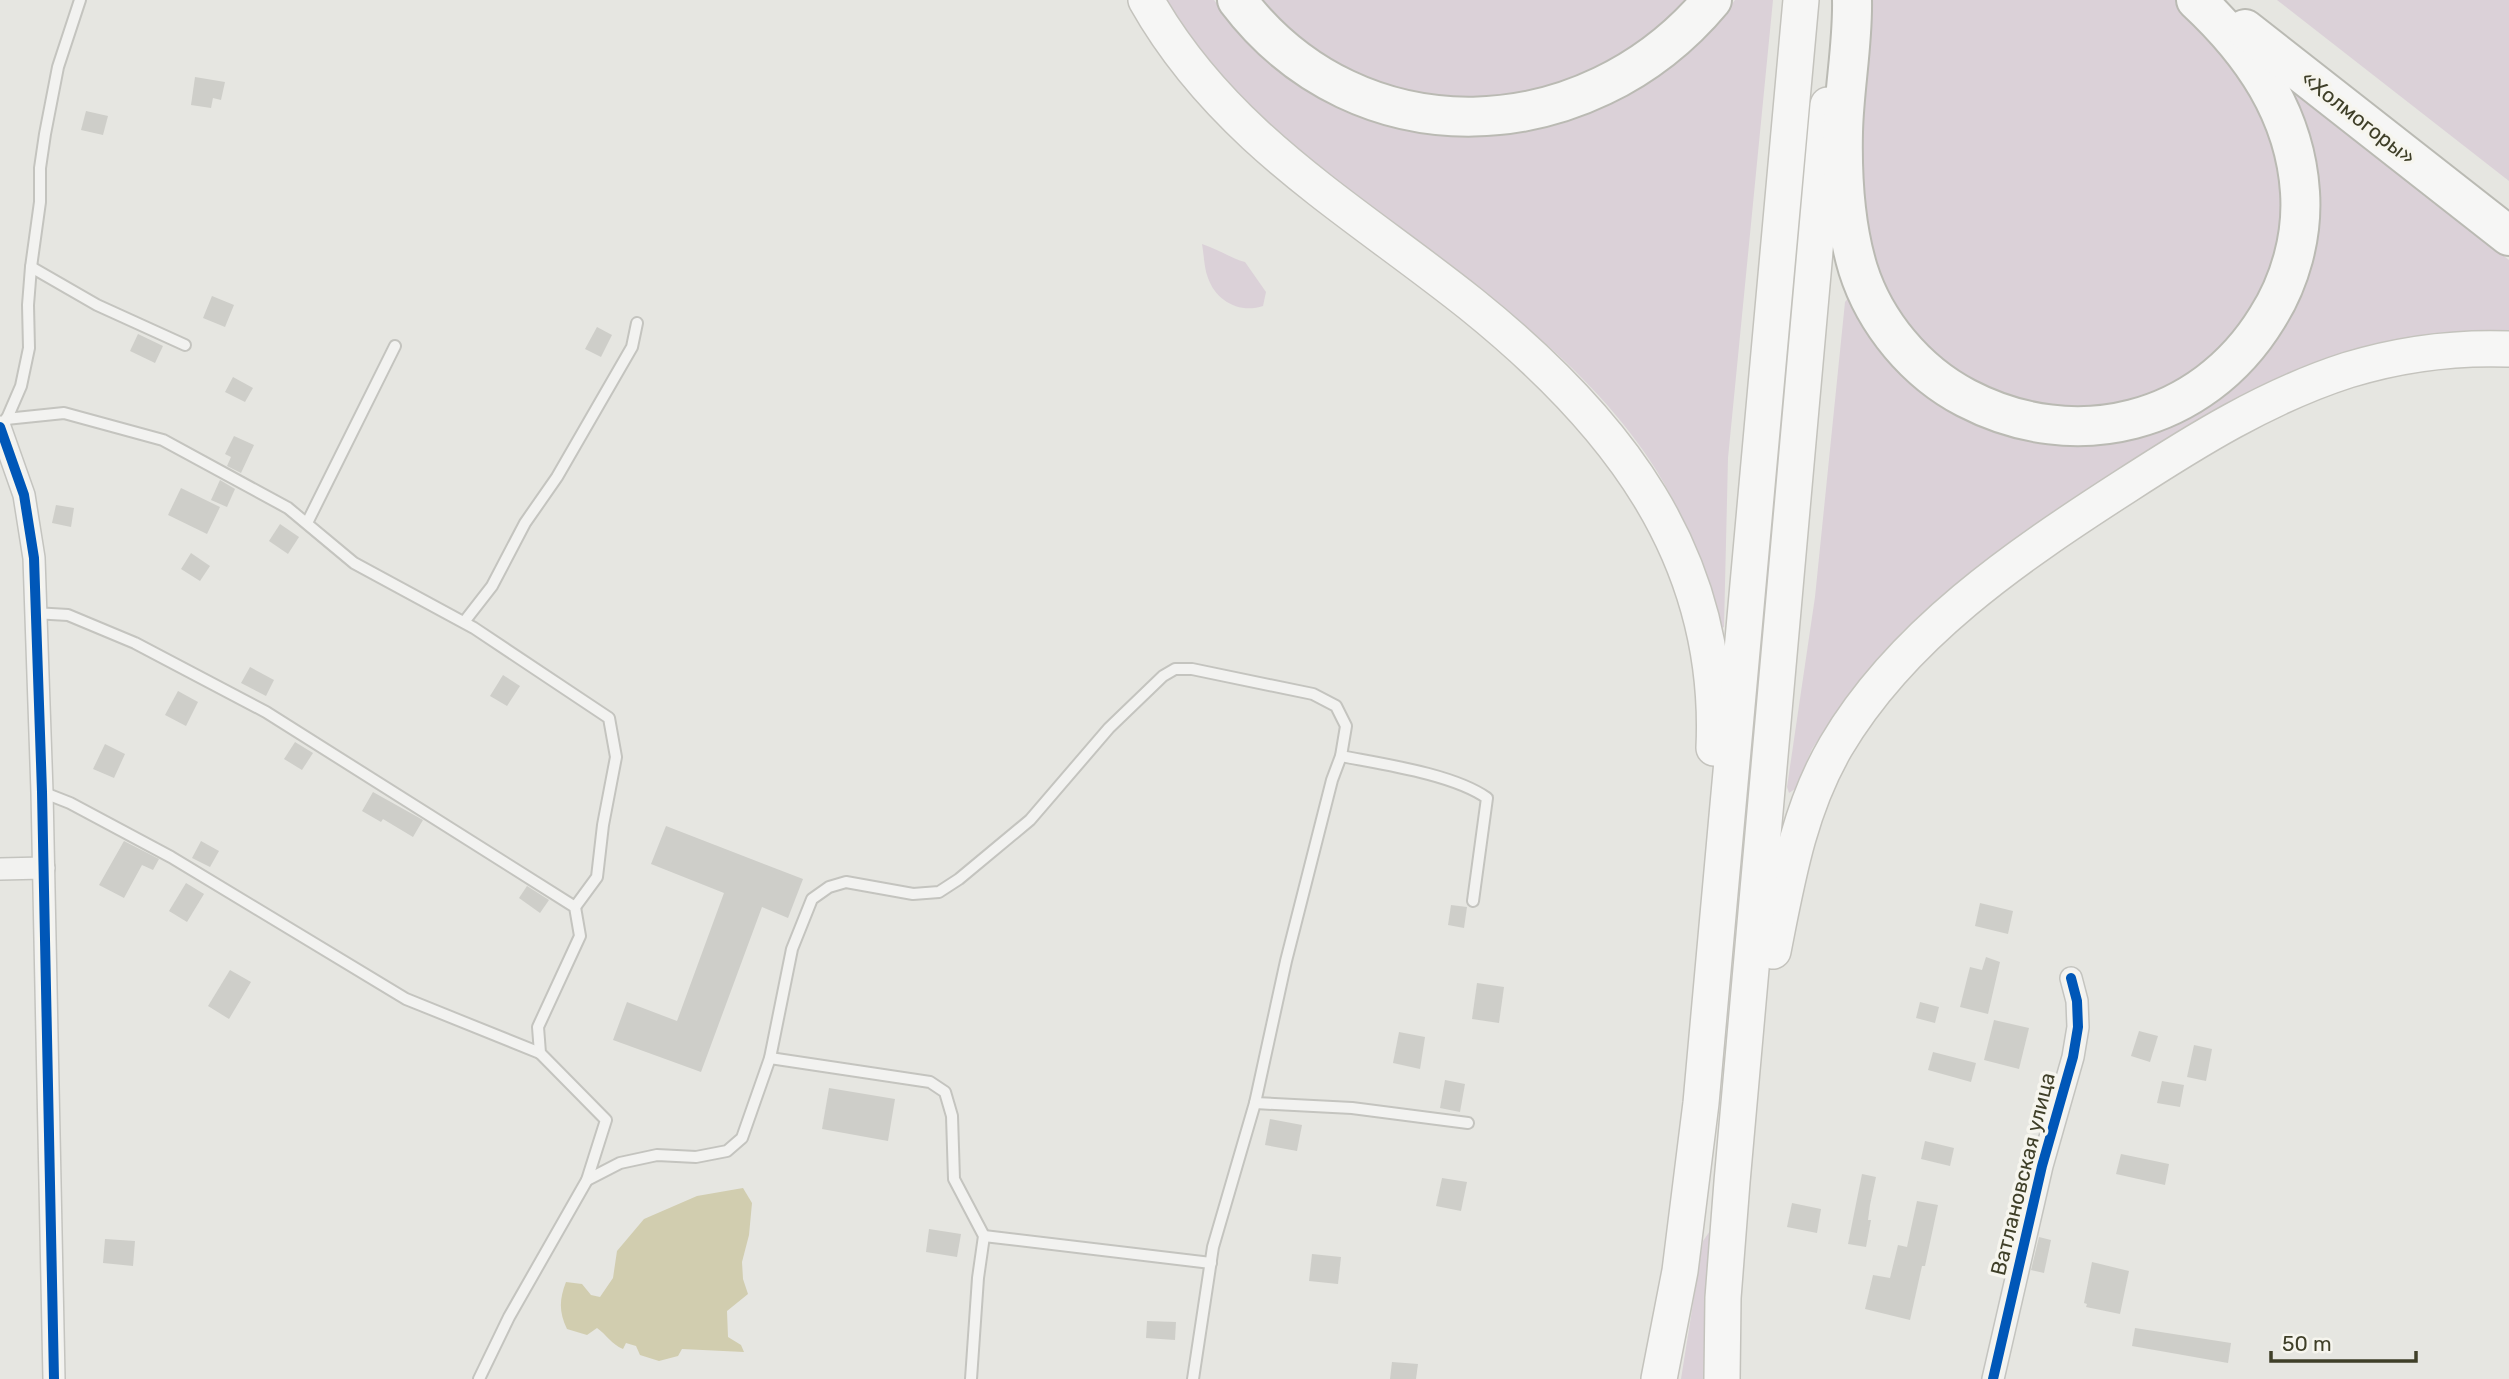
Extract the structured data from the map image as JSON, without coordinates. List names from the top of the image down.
{
  "streets": {
    "highway": ["«Холмогоры»"],
    "street": ["Ватлановская улица"]
  },
  "scale_bar": "50 m"
}
